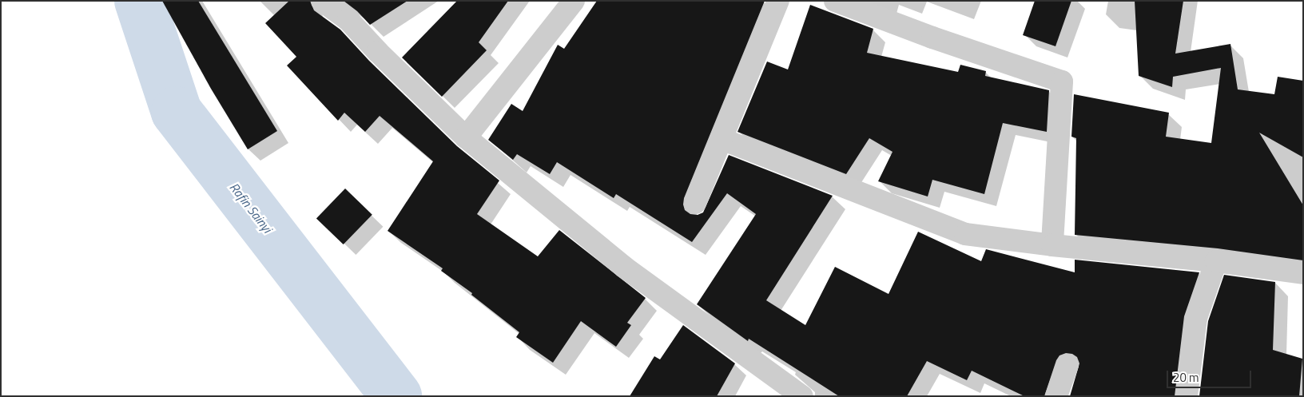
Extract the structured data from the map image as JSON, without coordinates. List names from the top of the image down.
{
  "water": ["Rafin Sainyi"],
  "scale_bar": "20 m"
}
